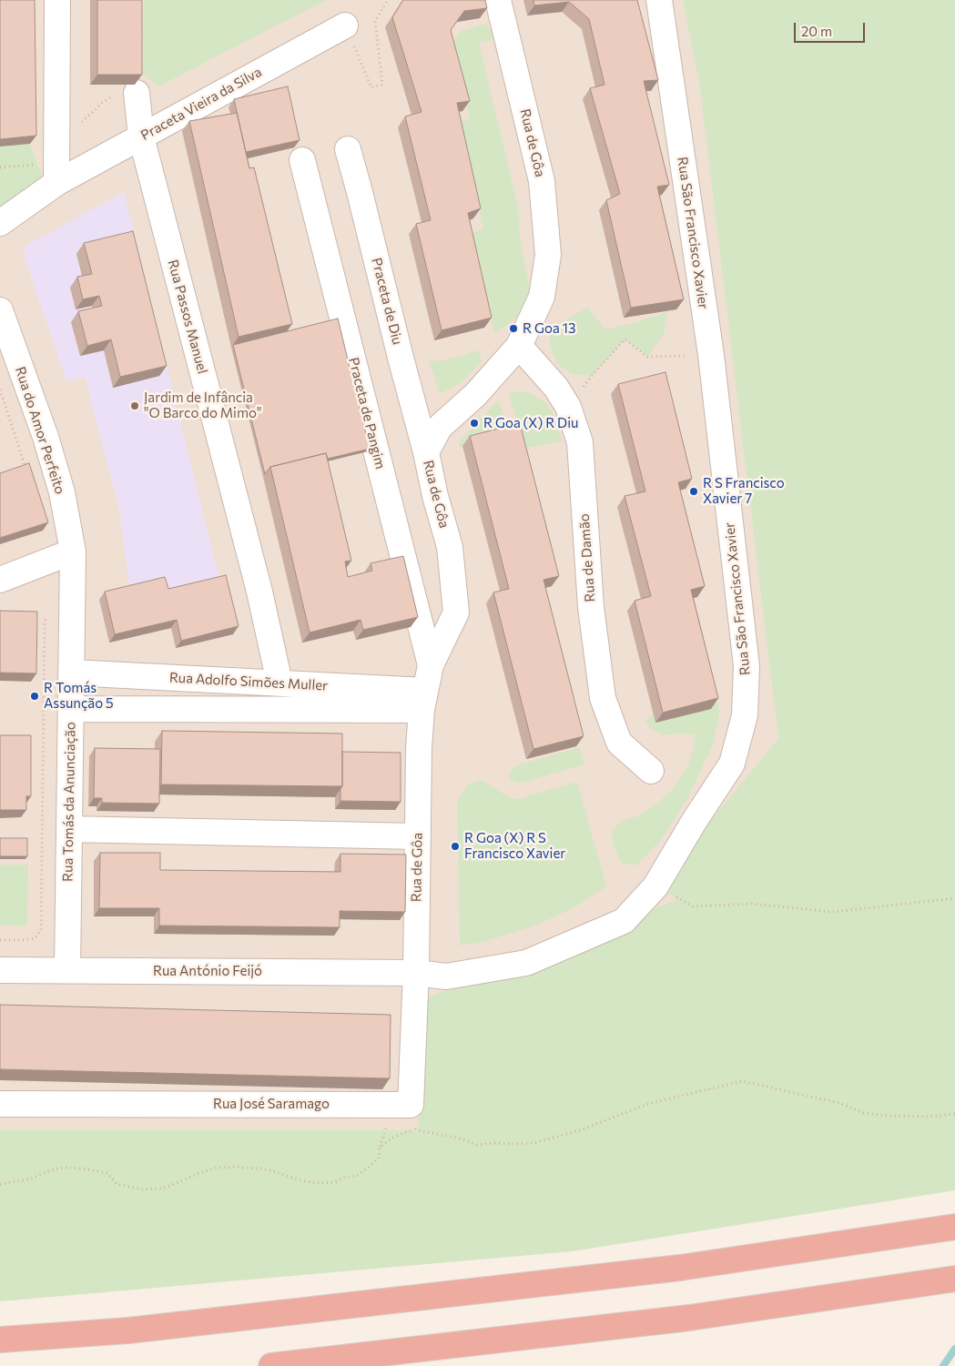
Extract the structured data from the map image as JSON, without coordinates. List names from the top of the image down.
{
  "streets": {
    "street": [
      "Praceta Vieira da Silva",
      "Rua de Gôa",
      "Rua São Francisco Xavier",
      "Praceta de Diu",
      "Rua Passos Manuel",
      "Praceta de Pangim",
      "Rua do Amor Perfeito",
      "Rua de Damão",
      "Rua Adolfo Simões Muller",
      "Rua Tomás da Anunciação",
      "Rua António Feijó",
      "Rua José Saramago"
    ]
  },
  "crossings": [
    ["Praceta Vieira da Silva", "Rua Passos Manuel"],
    ["Rua de Gôa", "Rua São Francisco Xavier"],
    ["Rua de Gôa", "Praceta de Diu"],
    ["Rua de Gôa", "Praceta de Pangim"],
    ["Rua de Gôa", "Rua de Damão"],
    ["Rua de Gôa", "Rua Adolfo Simões Muller"],
    ["Rua de Gôa", "Rua António Feijó"],
    ["Rua de Gôa", "Rua José Saramago"],
    ["Rua São Francisco Xavier", "Rua António Feijó"],
    ["Rua São Francisco Xavier", "Rua José Saramago"],
    ["Rua Passos Manuel", "Rua Adolfo Simões Muller"],
    ["Rua do Amor Perfeito", "Rua Tomás da Anunciação"],
    ["Rua Adolfo Simões Muller", "Rua Tomás da Anunciação"],
    ["Rua Tomás da Anunciação", "Rua António Feijó"],
    ["Rua António Feijó", "Rua José Saramago"]
  ],
  "places": [
    "R Goa 13",
    "Jardim de Infância \"O Barco do Mimo\"",
    "R Goa (X) R Diu",
    "R S Francisco Xavier 7",
    "R Tomás Assunção 5",
    "R Goa (X) R S Francisco Xavier"
  ],
  "scale_bar": "20 m"
}
